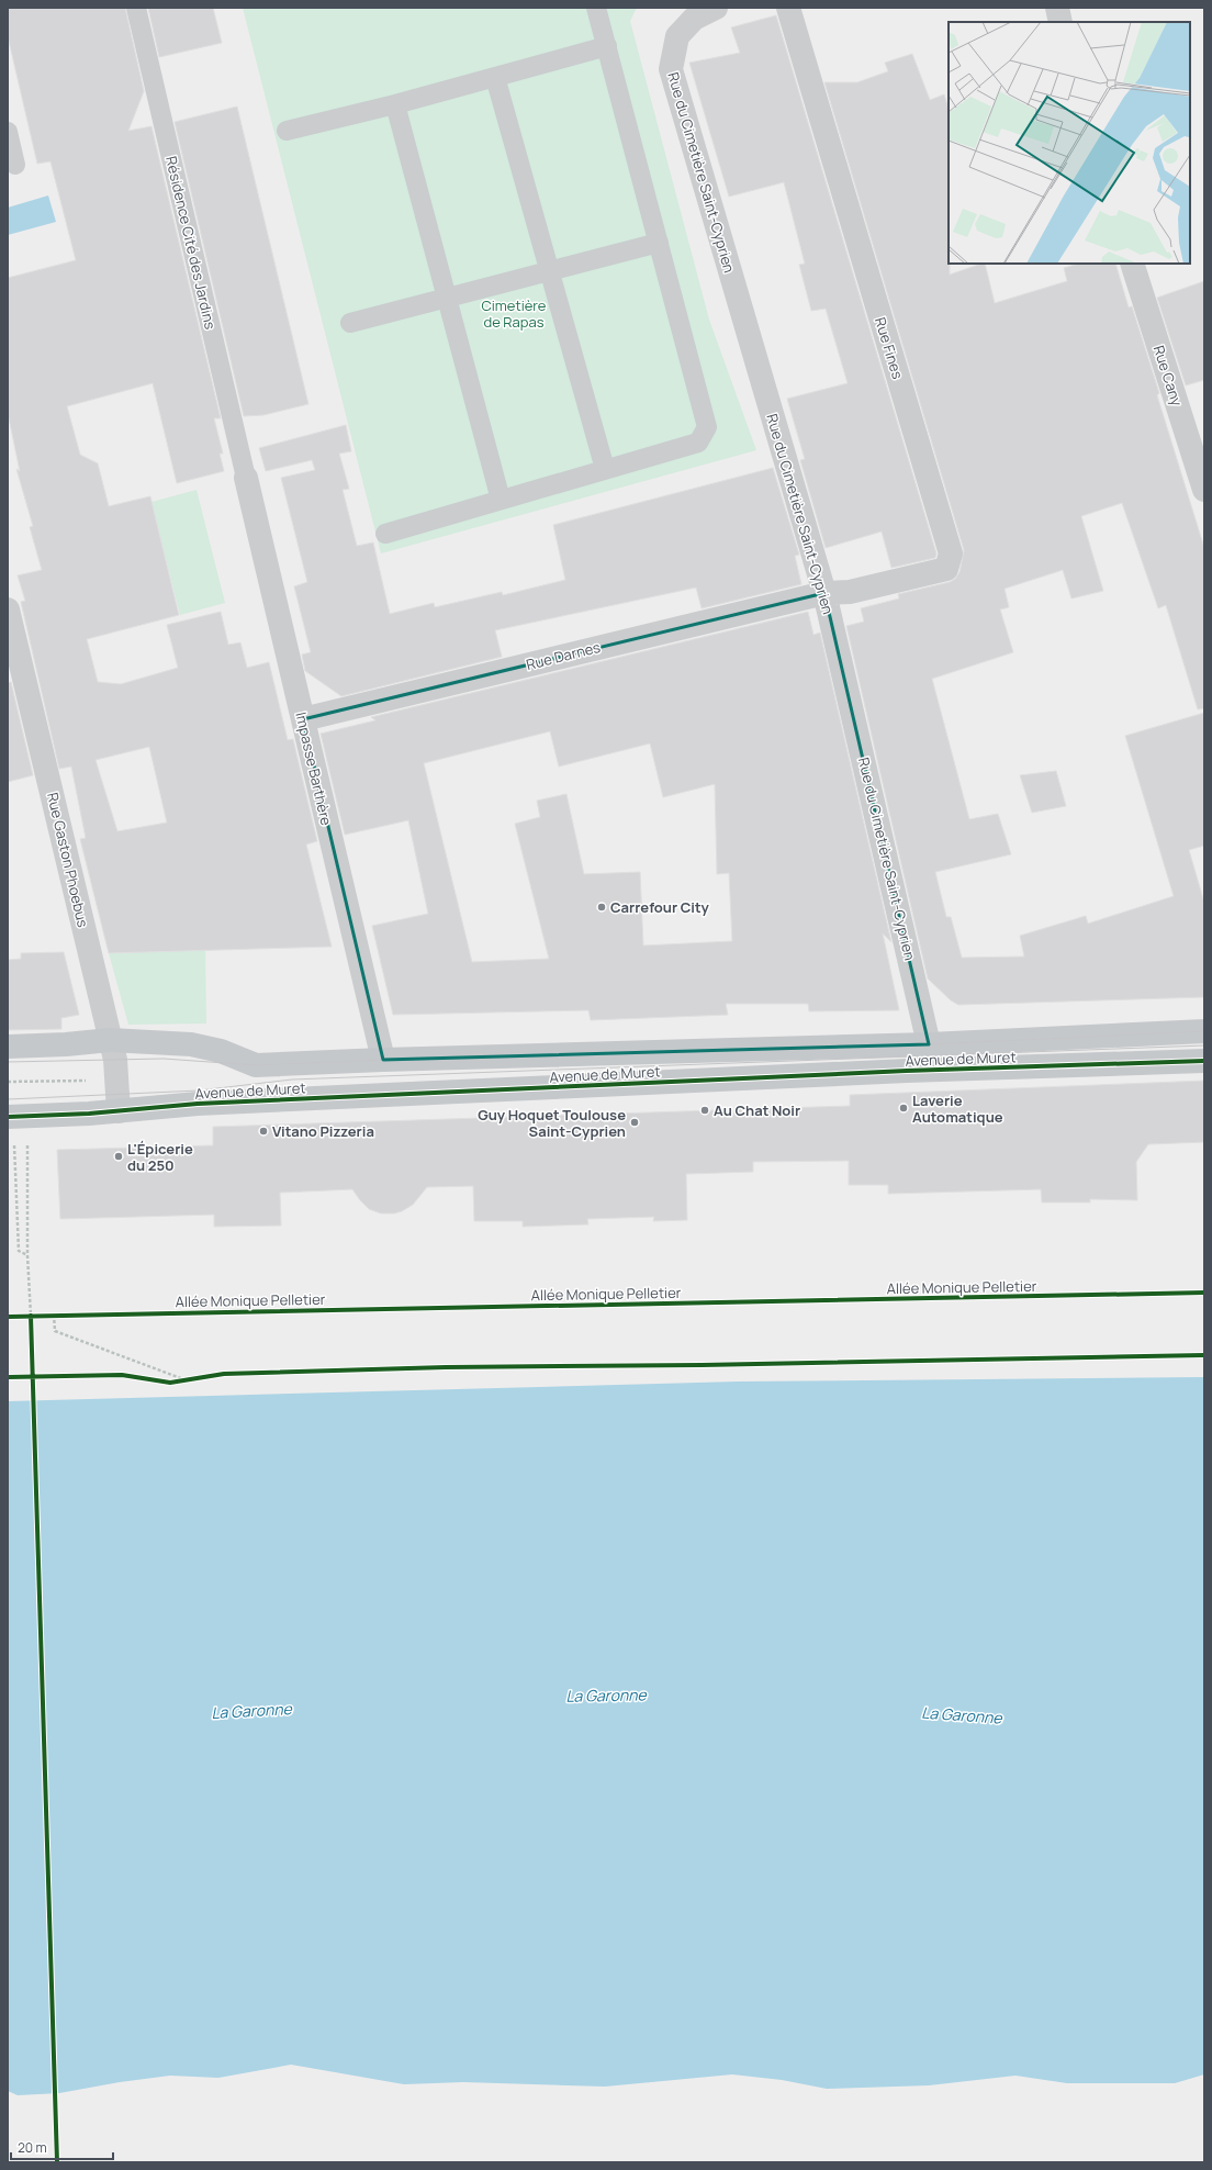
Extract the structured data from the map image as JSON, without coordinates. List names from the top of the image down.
{
  "streets": {
    "main road": ["Avenue de Muret"],
    "street": [
      "Rue du Cimetière Saint-Cyprien",
      "Rue Fines",
      "Rue Cany",
      "Rue Darnes",
      "Impasse Barthère",
      "Rue Gaston Phoebus"
    ],
    "lane": ["Résidence Cité des Jardins"],
    "cycle path": ["Allée Monique Pelletier"]
  },
  "crossings": [
    ["Rue du Cimetière Saint-Cyprien", "Rue Fines"],
    ["Rue du Cimetière Saint-Cyprien", "Rue Darnes"],
    ["Rue du Cimetière Saint-Cyprien", "Avenue de Muret"],
    ["Résidence Cité des Jardins", "Impasse Barthère"],
    ["Rue Fines", "Rue Darnes"],
    ["Rue Darnes", "Impasse Barthère"],
    ["Impasse Barthère", "Avenue de Muret"],
    ["Rue Gaston Phoebus", "Avenue de Muret"]
  ],
  "water": ["La Garonne"],
  "parks": ["Cimetière de Rapas"],
  "places": [
    "Carrefour City",
    "Laverie Automatique",
    "Au Chat Noir",
    "Guy Hoquet Toulouse Saint-Cyprien",
    "Vitano Pizzeria",
    "L'Épicerie du 250"
  ],
  "scale_bar": "20 m"
}
